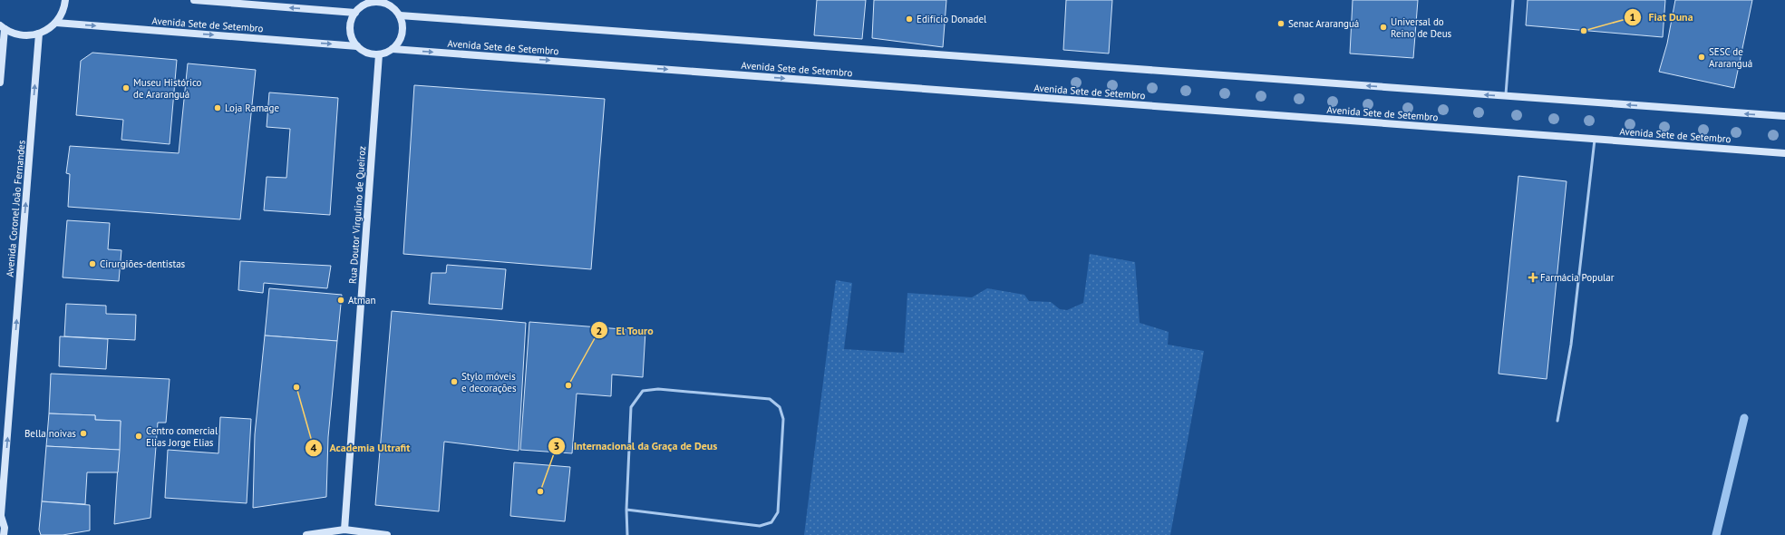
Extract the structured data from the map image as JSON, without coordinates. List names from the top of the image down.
{
  "streets": {
    "main road": ["Avenida Sete de Setembro", "Avenida Coronel João Fernandes", "Rua Doutor Virgulino de Queiroz"]
  },
  "crossings": [
    ["Avenida Sete de Setembro", "Rua Doutor Virgulino de Queiroz"]
  ],
  "one_way": ["Avenida Coronel João Fernandes"],
  "places": {
    "other": [
      "Edifício Donadel",
      "Senac Araranguá",
      "Universal do Reino de Deus",
      "Fiat Duna",
      "SESC de Araranguá",
      "Museu Histórico de Araranguá",
      "Loja Ramage",
      "Cirurgiões-dentistas",
      "Atman",
      "Stylo móveis e decorações",
      "El Touro",
      "Academia Ultrafit",
      "Bella noivas",
      "Centro comercial Elias Jorge Elias",
      "Internacional da Graça de Deus"
    ],
    "health": ["Farmácia Popular"]
  }
}
